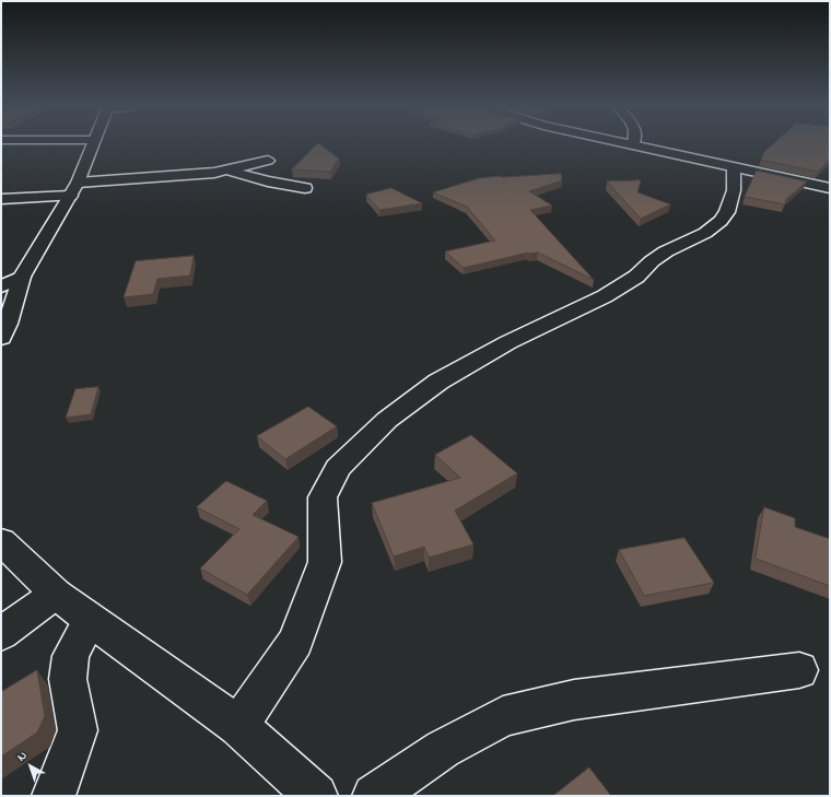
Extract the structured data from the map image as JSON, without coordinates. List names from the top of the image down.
{
  "north": "top left"
}
